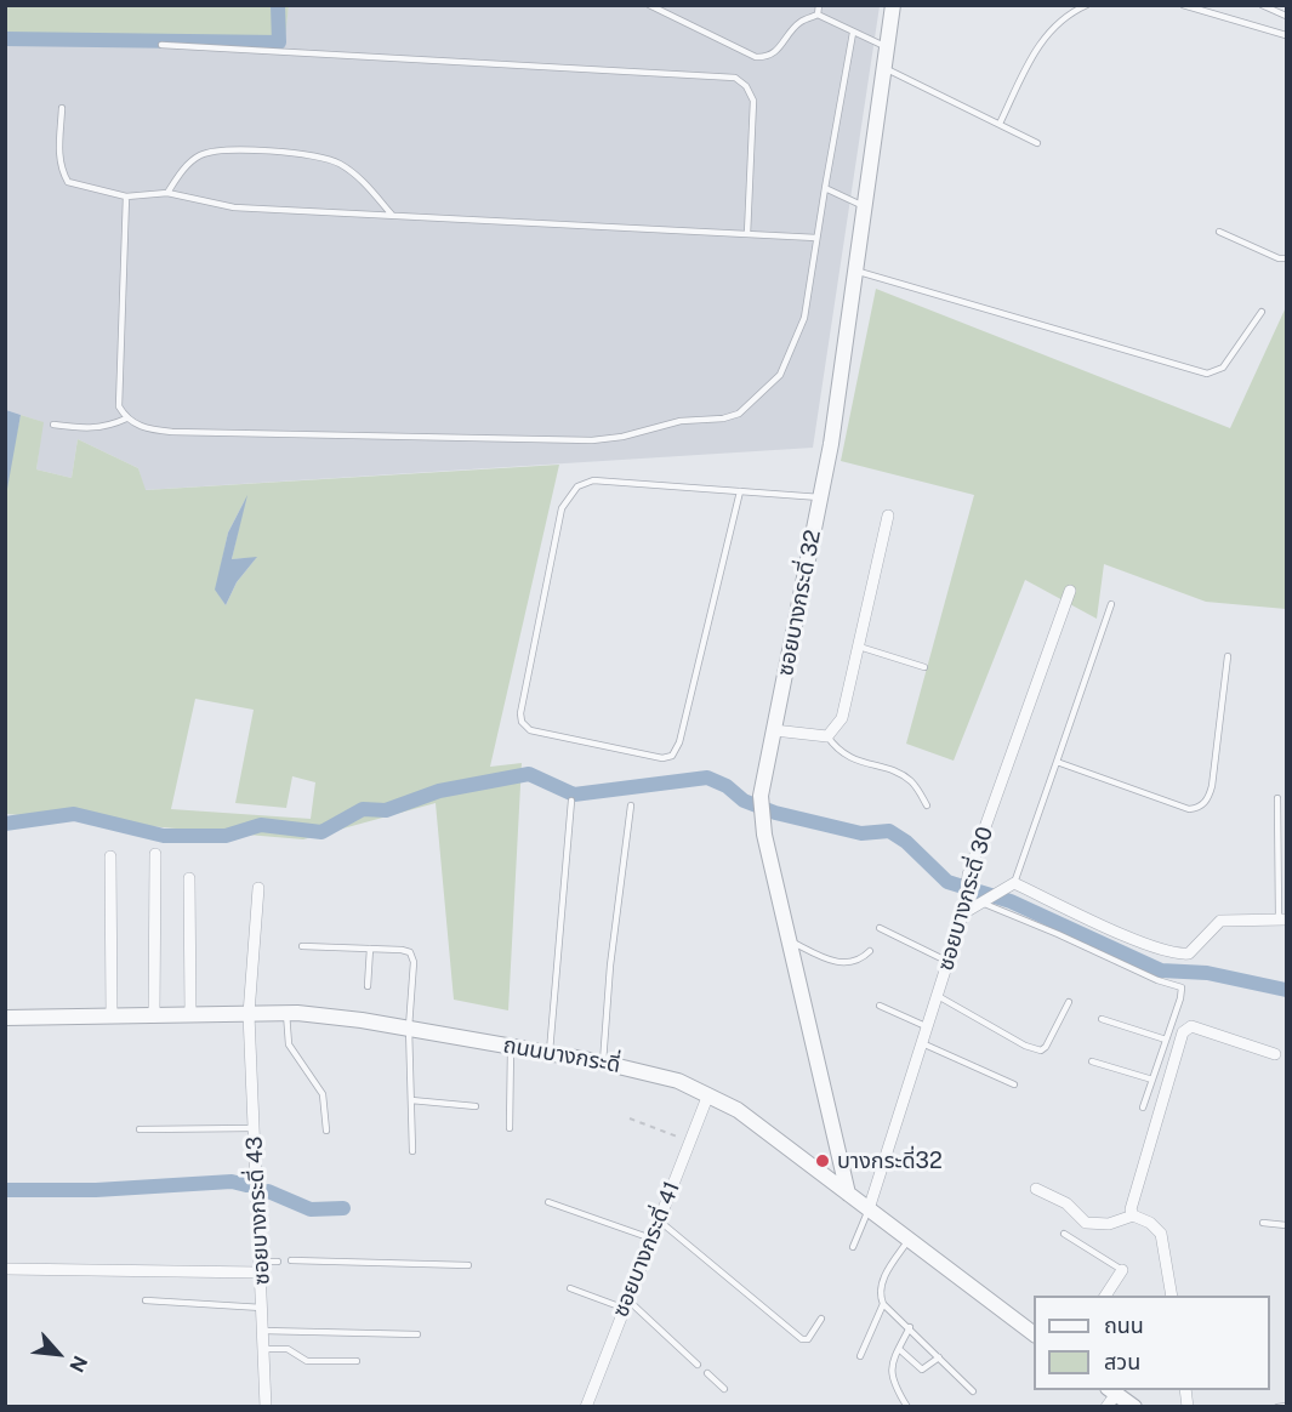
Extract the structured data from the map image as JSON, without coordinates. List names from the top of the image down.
{
  "streets": {
    "street": [
      "ซอยบางกระดี่ 32",
      "ซอยบางกระดี่ 30",
      "ถนนบางกระดี่",
      "ซอยบางกระดี่ 43",
      "ซอยบางกระดี่ 41"
    ]
  },
  "crossings": [
    ["ซอยบางกระดี่ 32", "ถนนบางกระดี่"],
    ["ซอยบางกระดี่ 30", "ถนนบางกระดี่"],
    ["ถนนบางกระดี่", "ซอยบางกระดี่ 43"],
    ["ถนนบางกระดี่", "ซอยบางกระดี่ 41"]
  ],
  "places": ["บางกระดี่32"],
  "legend": ["ถนน", "สวน"],
  "north": "bottom right"
}
